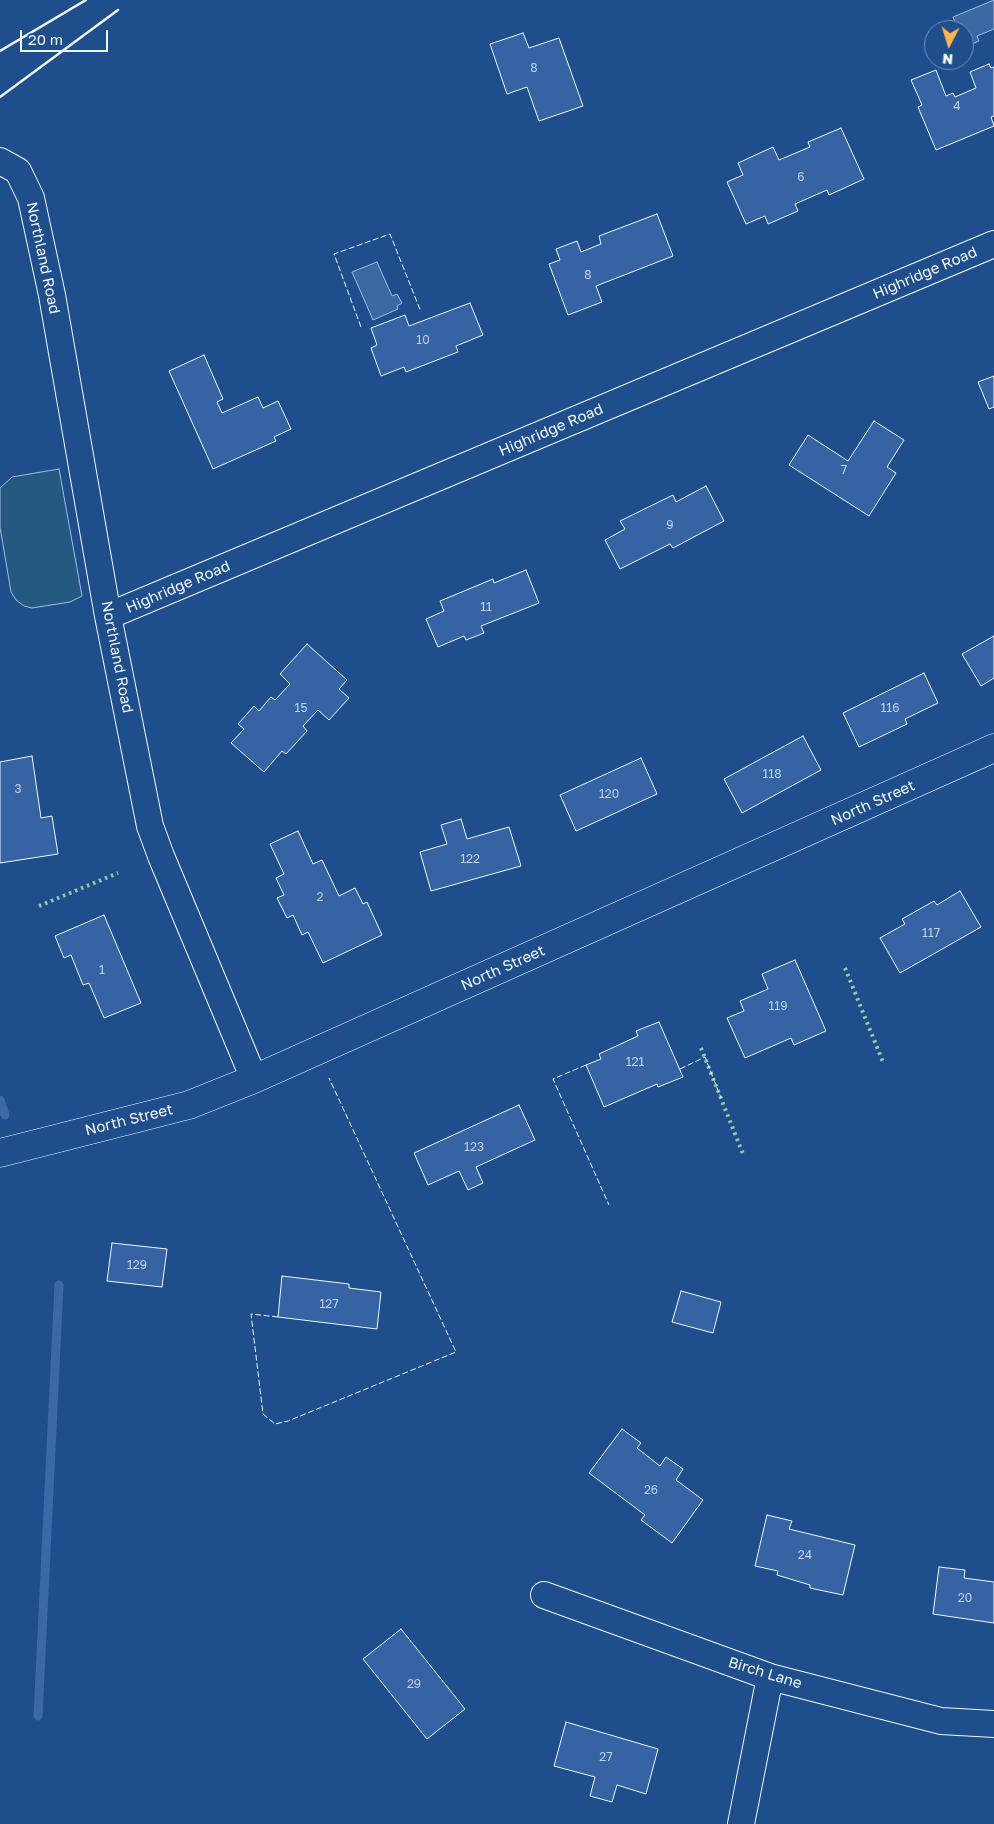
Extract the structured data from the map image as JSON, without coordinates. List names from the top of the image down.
{
  "streets": {
    "street": [
      "Northland Road",
      "Highridge Road",
      "North Street",
      "Birch Lane"
    ]
  },
  "crossings": [
    ["Northland Road", "Highridge Road"],
    ["Northland Road", "North Street"]
  ],
  "house_numbers": [
    "8",
    "4",
    "6",
    "8",
    "10",
    "7",
    "9",
    "11",
    "15",
    "116",
    "118",
    "3",
    "120",
    "122",
    "2",
    "117",
    "1",
    "119",
    "121",
    "123",
    "129",
    "127",
    "26",
    "24",
    "20",
    "29",
    "27"
  ],
  "scale_bar": "20 m",
  "north": "bottom"
}
